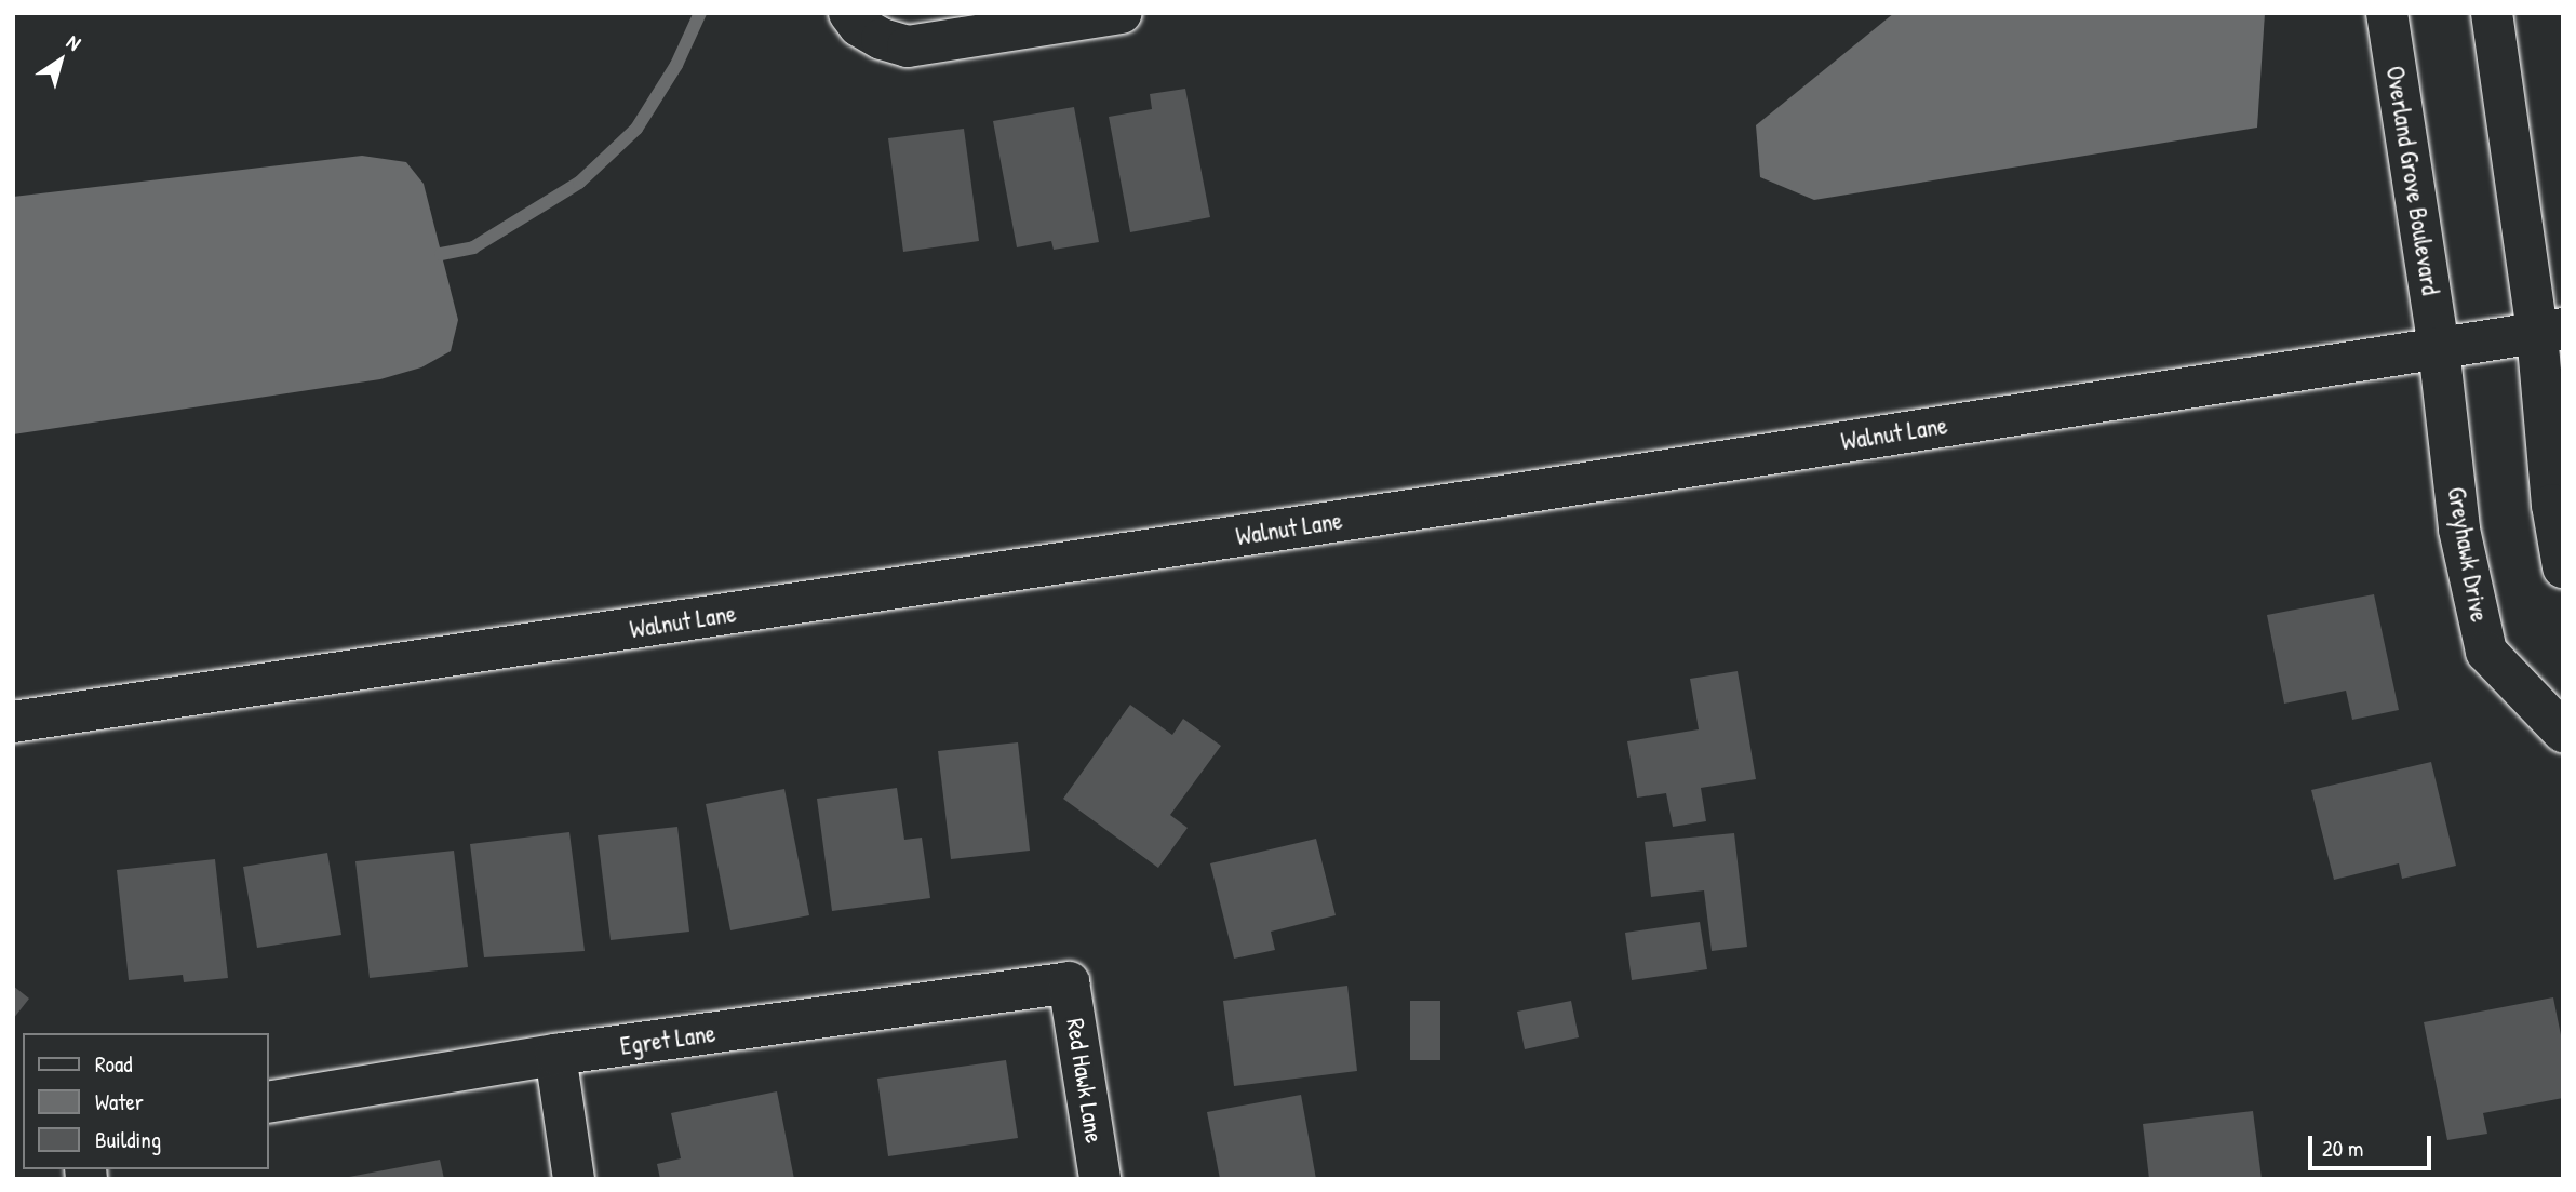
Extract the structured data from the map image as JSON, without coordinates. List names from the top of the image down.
{
  "streets": {
    "street": [
      "Overland Grove Boulevard",
      "Walnut Lane",
      "Greyhawk Drive",
      "Egret Lane",
      "Red Hawk Lane"
    ]
  },
  "crossings": [
    ["Overland Grove Boulevard", "Walnut Lane"],
    ["Overland Grove Boulevard", "Greyhawk Drive"],
    ["Walnut Lane", "Greyhawk Drive"],
    ["Egret Lane", "Red Hawk Lane"]
  ],
  "legend": ["Road", "Water", "Building"],
  "scale_bar": "20 m",
  "north": "top right"
}
